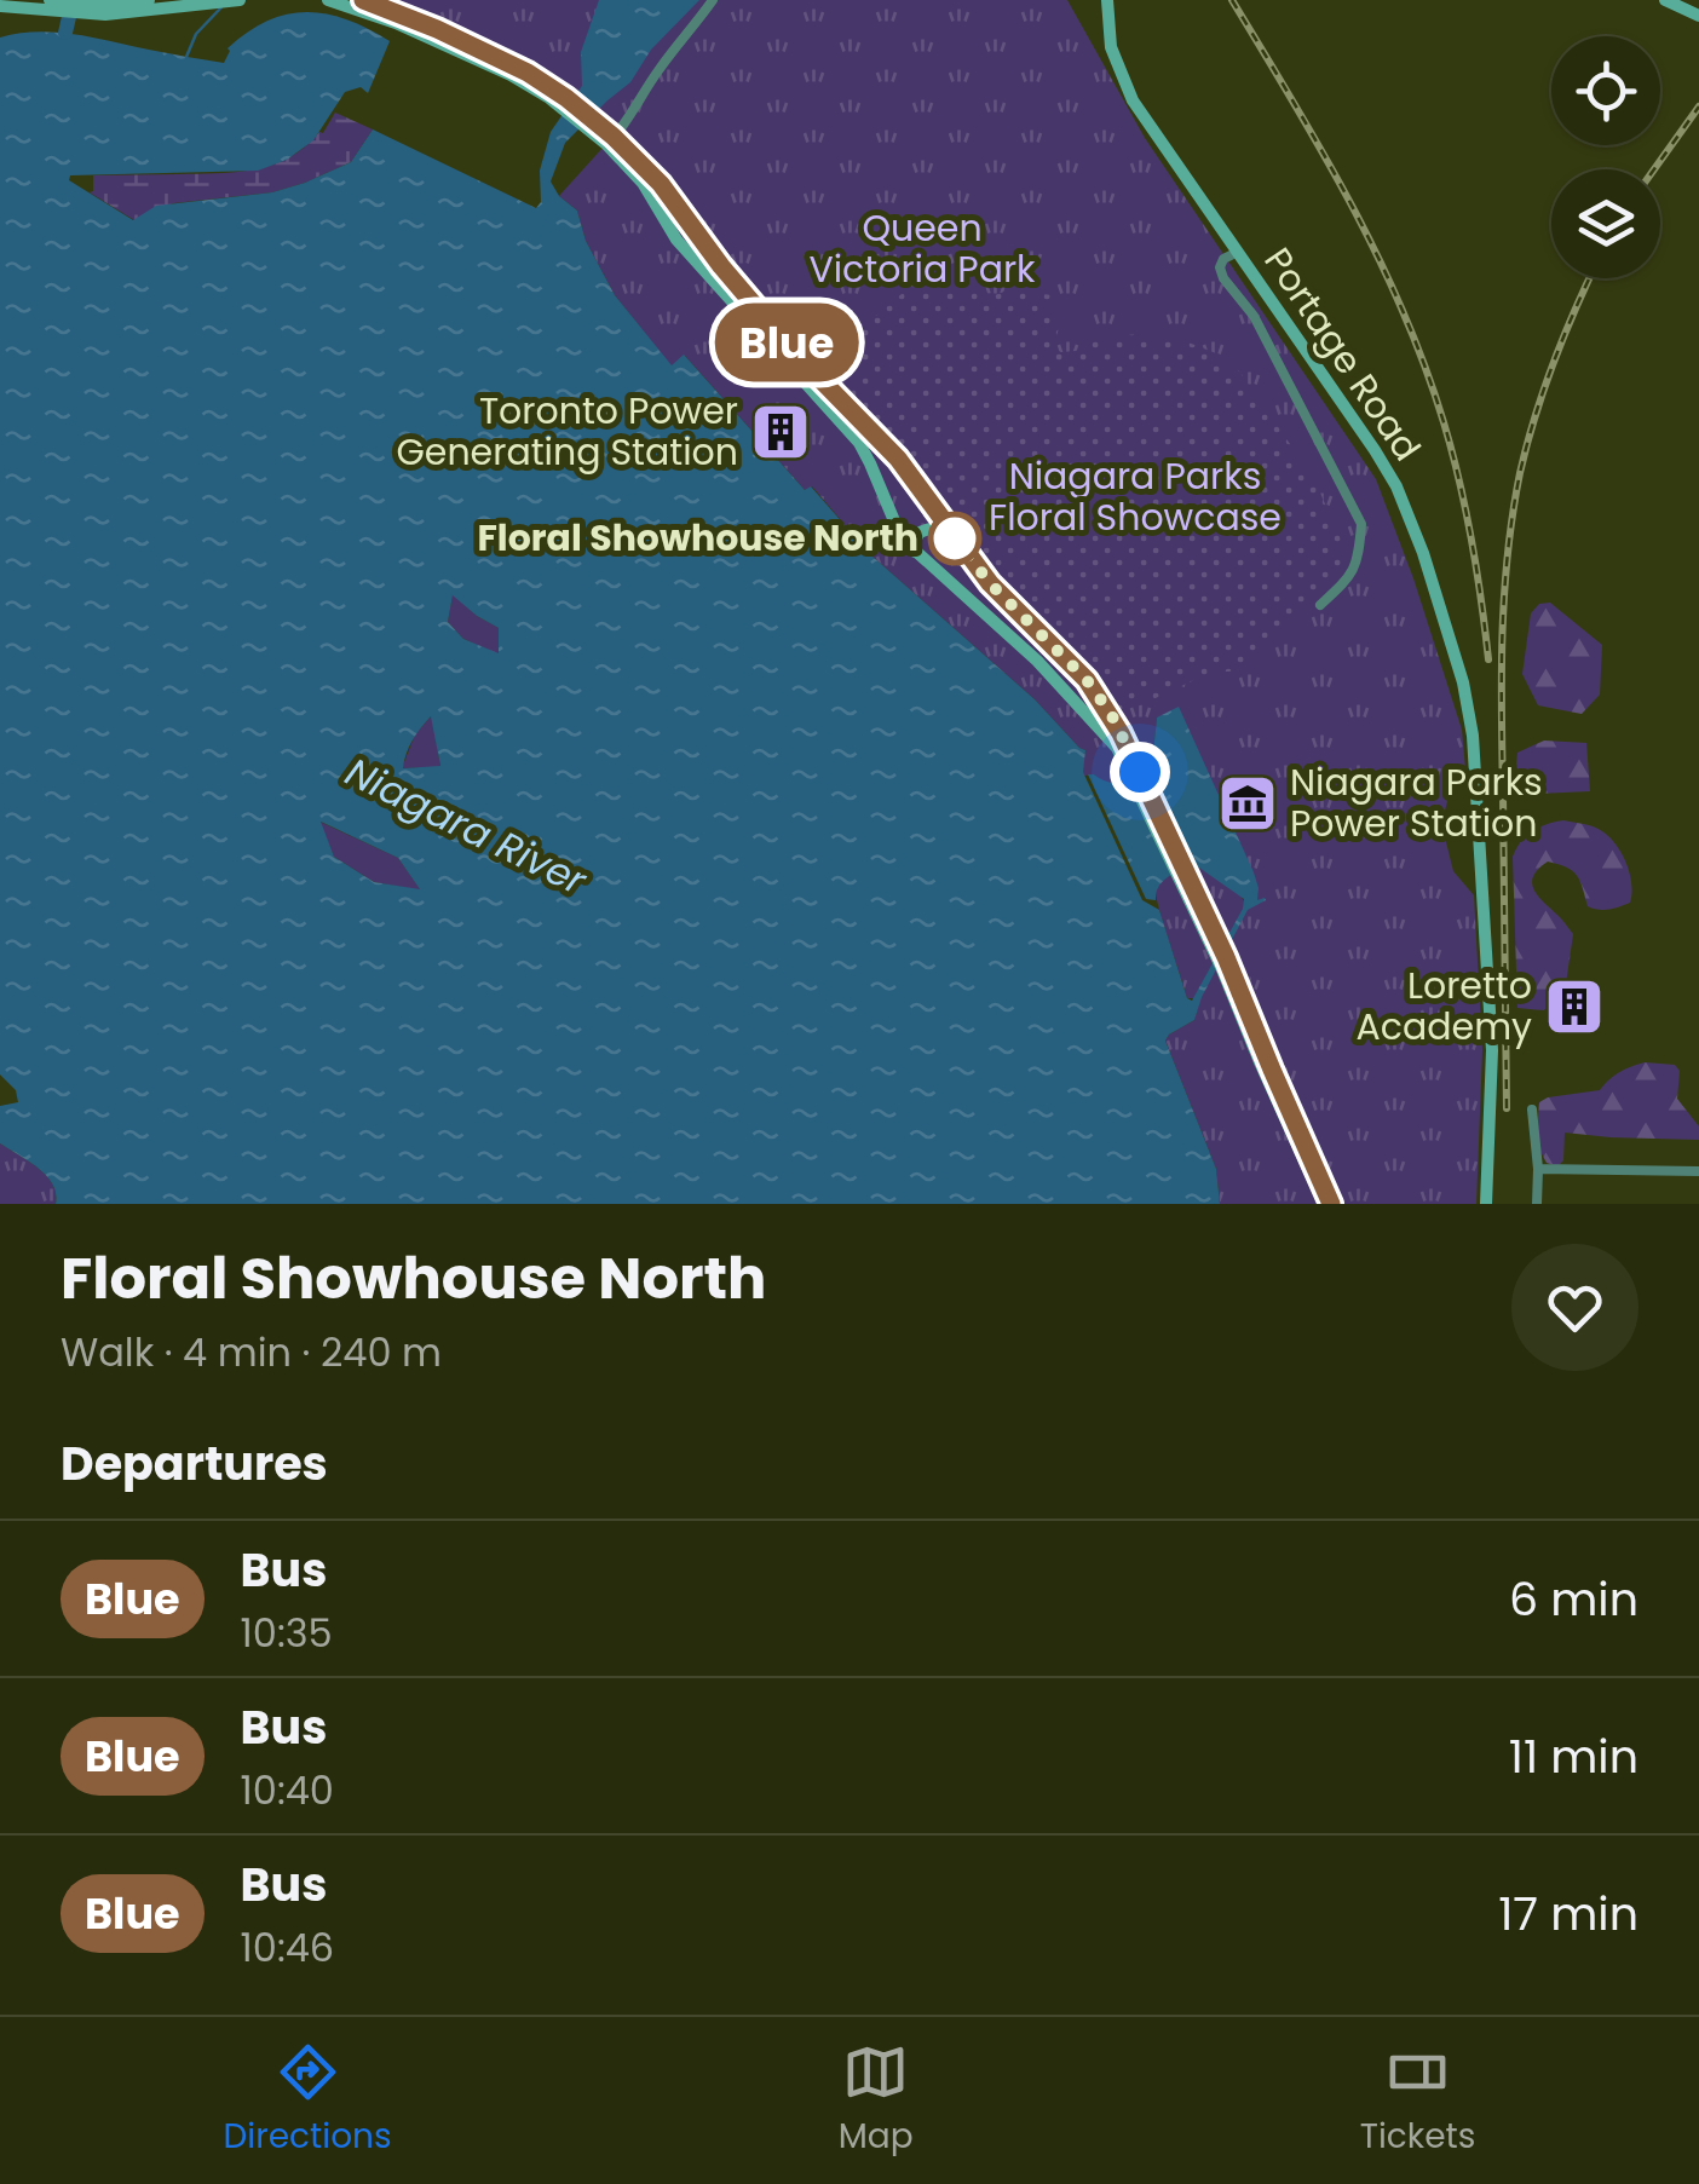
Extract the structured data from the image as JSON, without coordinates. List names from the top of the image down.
{
  "streets": {
    "main road": ["Portage Road"]
  },
  "water": ["Niagara River"],
  "parks": ["Queen Victoria Park", "Niagara Parks Floral Showcase"],
  "places": {
    "building": ["Toronto Power Generating Station", "Loretto Academy"],
    "other": ["Floral Showhouse North"],
    "museum": ["Niagara Parks Power Station"]
  },
  "lines": ["bus line Blue"],
  "page": {
    "on_map": "Blue",
    "heading": [
      ["Floral Showhouse North", "Walk · 4 min · 240 m"],
      "Departures"
    ],
    "list": [
      {
        "mark": "Blue",
        "name": "Bus",
        "note": "10:35",
        "value": "6 min"
      },
      {
        "mark": "Blue",
        "name": "Bus",
        "note": "10:40",
        "value": "11 min"
      },
      {
        "mark": "Blue",
        "name": "Bus",
        "note": "10:46",
        "value": "17 min"
      }
    ],
    "tabs": ["Directions", "Map", "Tickets"]
  }
}
